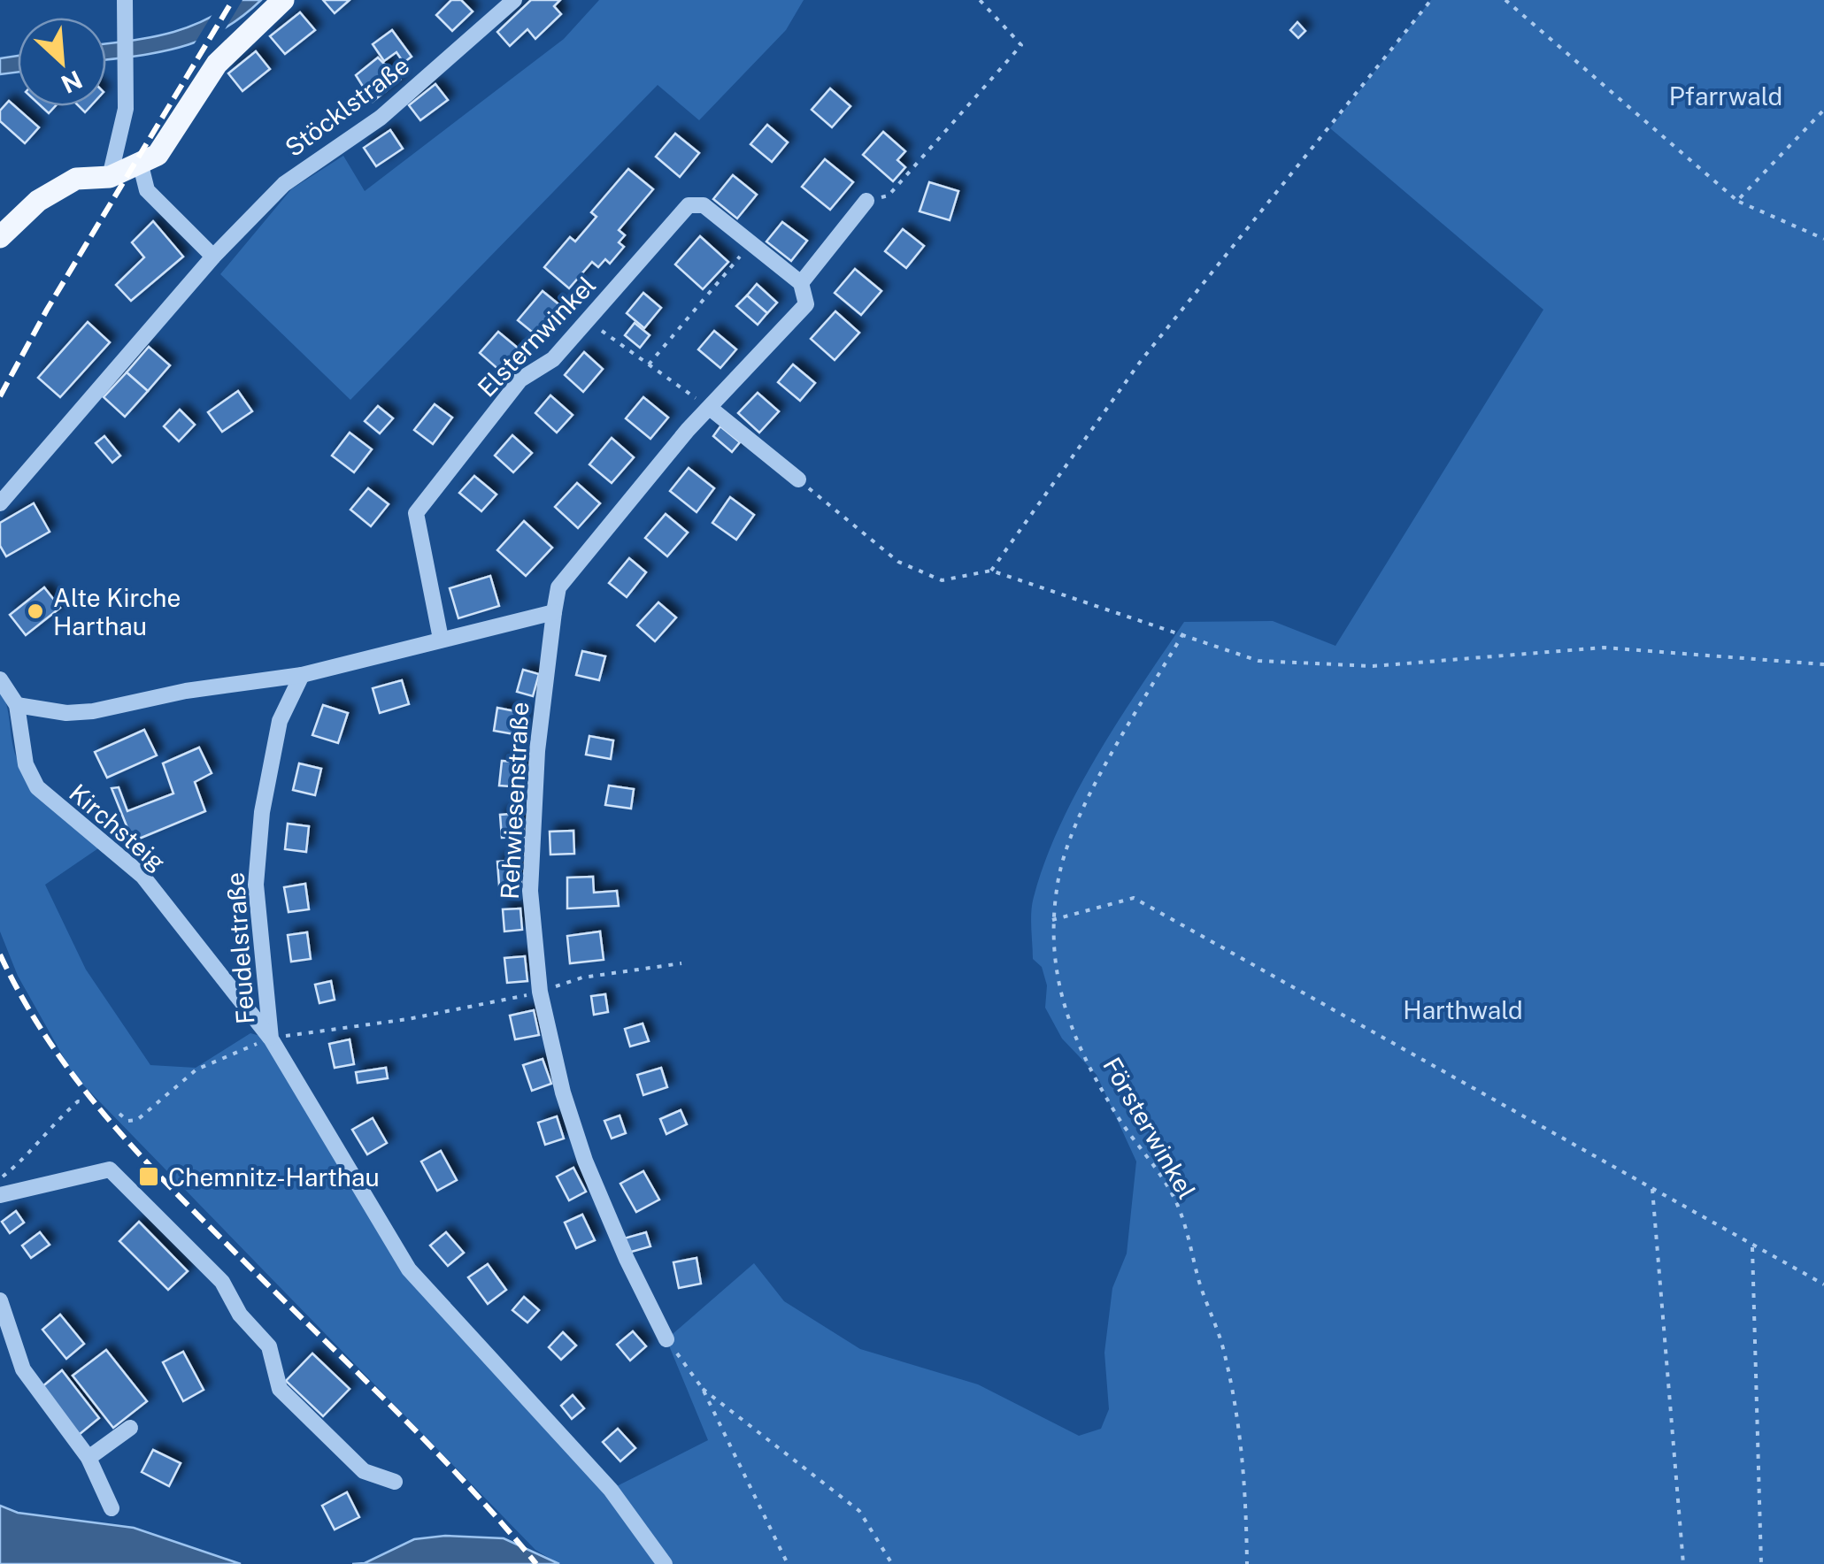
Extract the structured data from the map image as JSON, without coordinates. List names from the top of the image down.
{
  "streets": {
    "street": [
      "Stöcklstraße",
      "Elsternwinkel",
      "Rehwiesenstraße",
      "Kirchsteig",
      "Feudelstraße"
    ],
    "path": ["Försterwinkel"]
  },
  "crossings": [
    ["Kirchsteig", "Feudelstraße"]
  ],
  "parks": ["Pfarrwald", "Harthwald"],
  "places": {
    "other": ["Alte Kirche Harthau"],
    "transit": ["Chemnitz-Harthau"]
  },
  "north": "bottom right"
}
